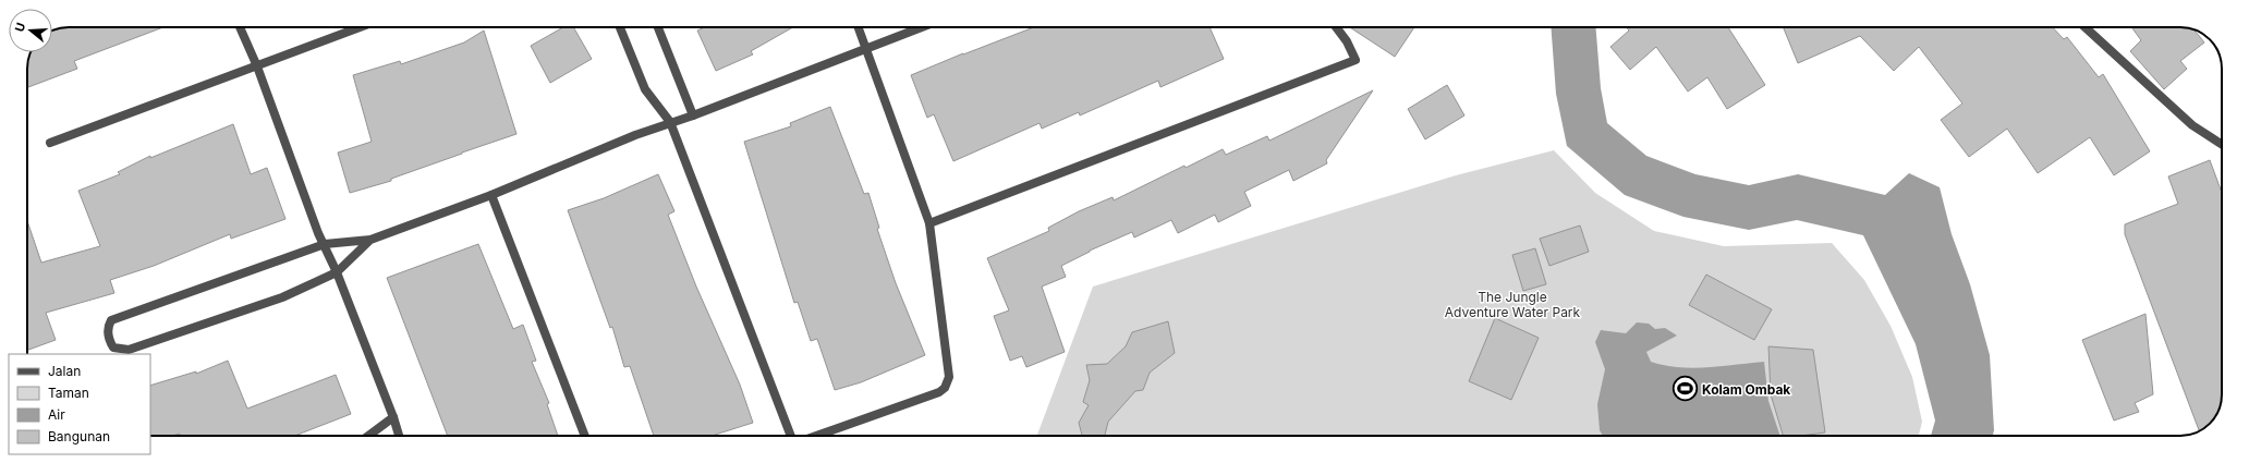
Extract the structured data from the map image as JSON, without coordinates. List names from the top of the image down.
{
  "parks": ["The Jungle Adventure Water Park"],
  "places": {
    "sports": ["Kolam Ombak"]
  },
  "legend": [
    "Jalan",
    "Taman",
    "Air",
    "Bangunan"
  ],
  "north": "left"
}
